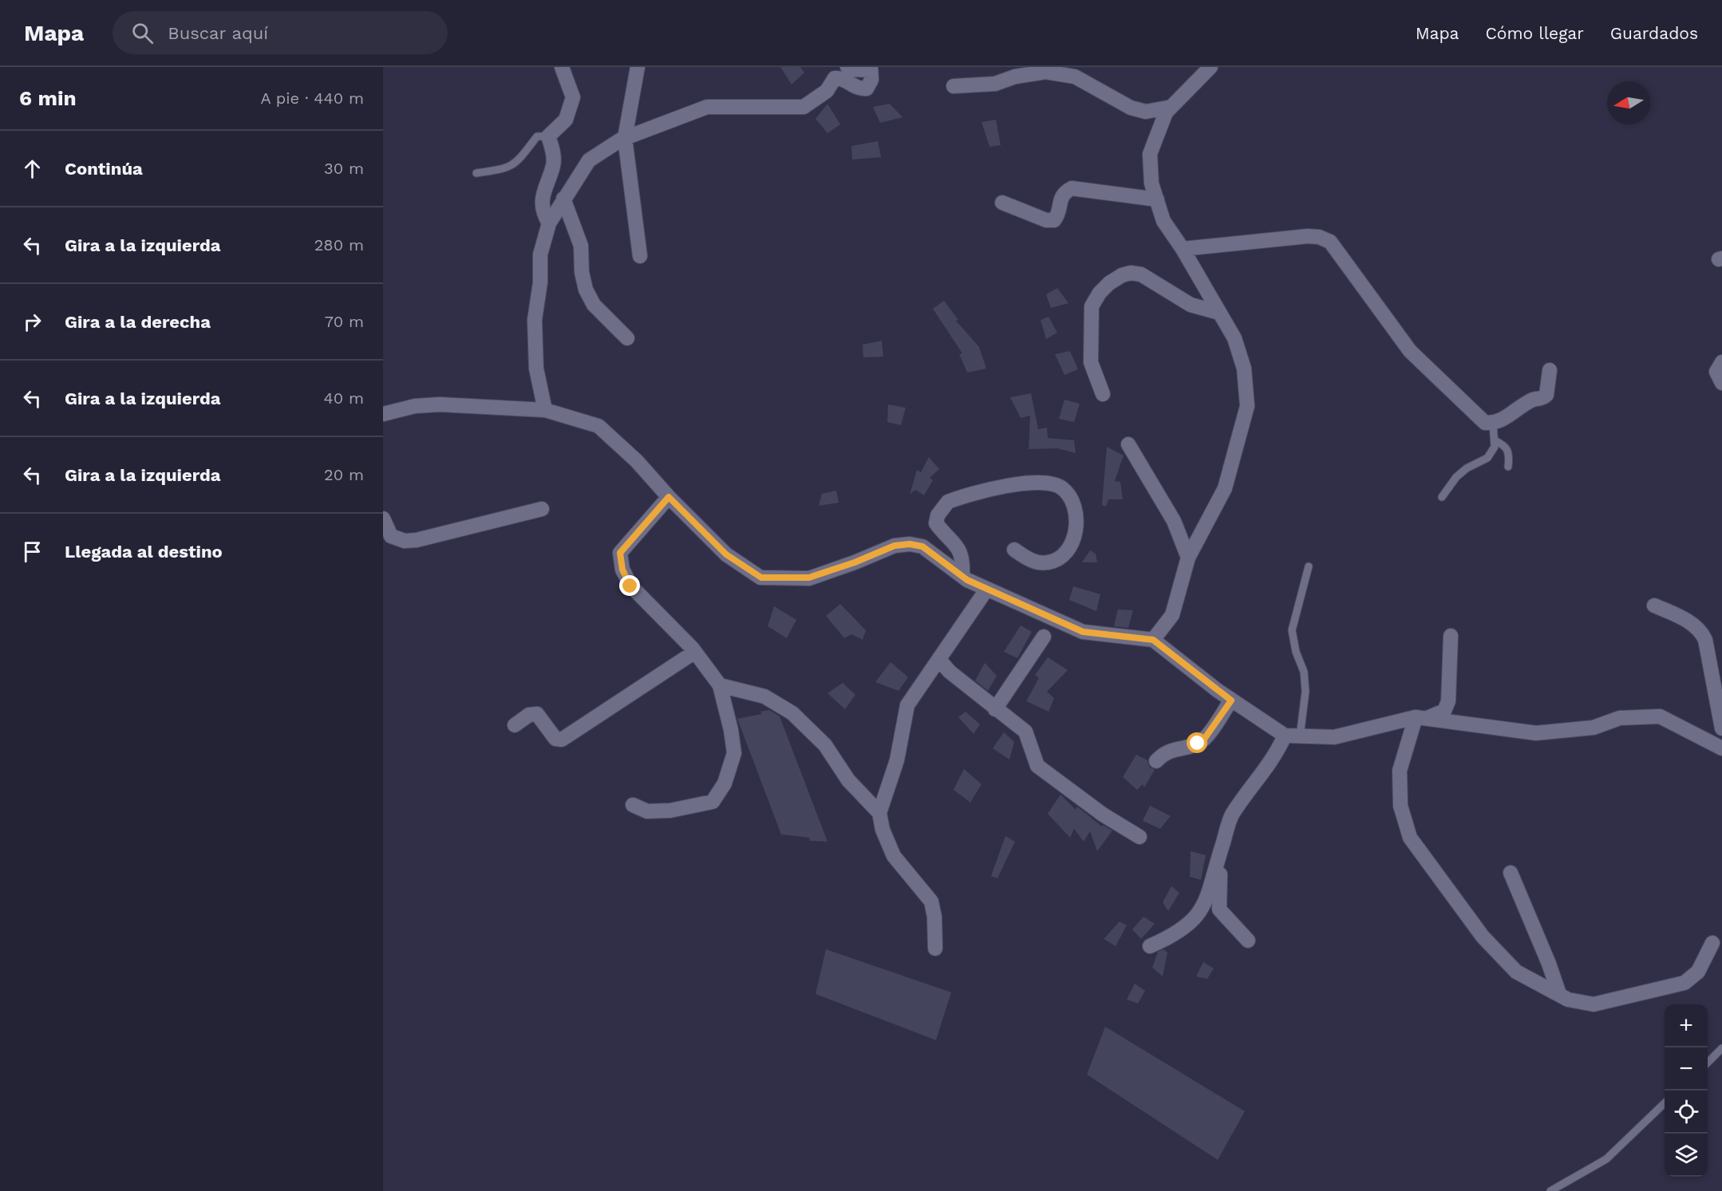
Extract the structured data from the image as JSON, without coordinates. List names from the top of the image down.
{
  "north": "left",
  "page": {
    "header": "Mapa",
    "search": "Buscar aquí",
    "nav": ["Mapa", "Cómo llegar", "Guardados"],
    "heading": ["6 min", "A pie · 440 m"],
    "list": [
      ["Continúa", "30 m"],
      ["Gira a la izquierda", "280 m"],
      ["Gira a la derecha", "70 m"],
      ["Gira a la izquierda", "40 m"],
      ["Gira a la izquierda", "20 m"],
      "Llegada al destino"
    ],
    "map_buttons": ["+", "−"]
  }
}
